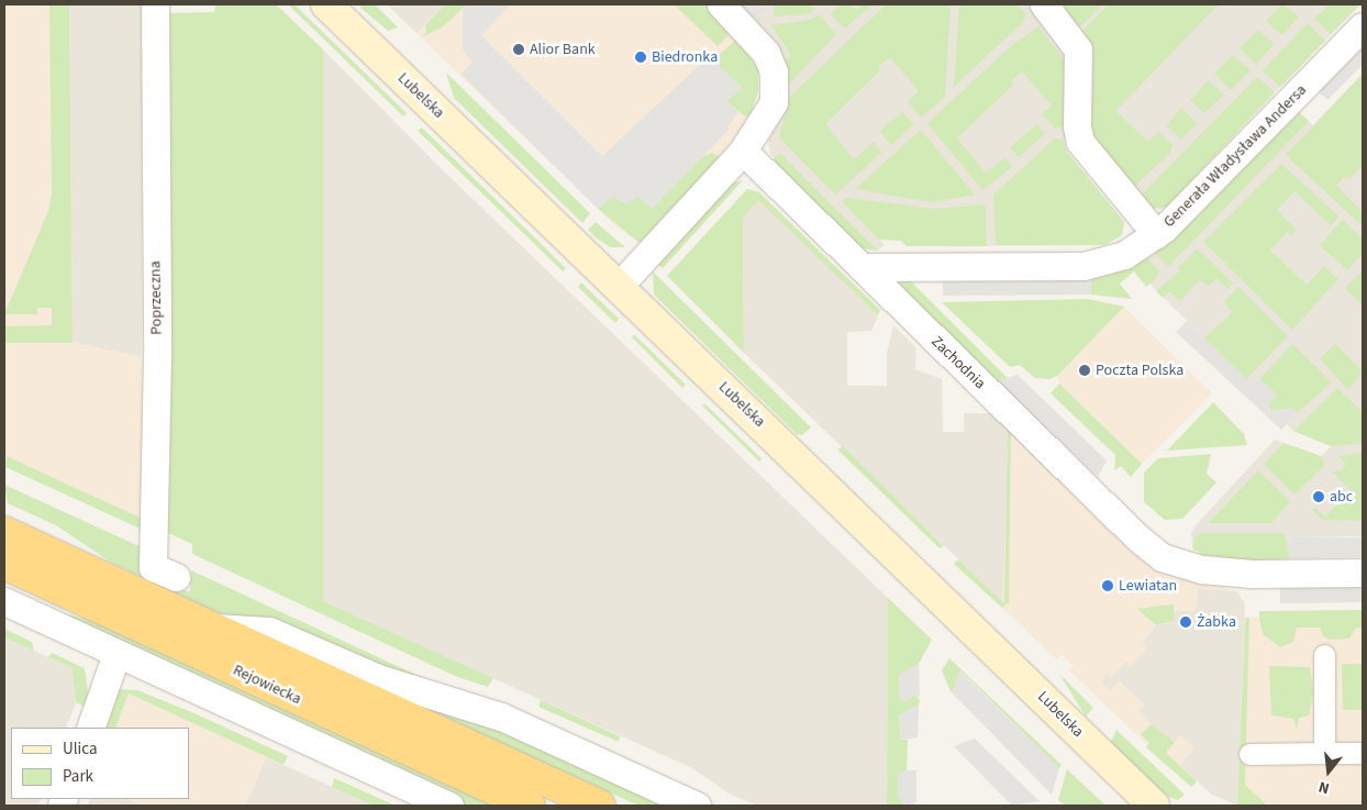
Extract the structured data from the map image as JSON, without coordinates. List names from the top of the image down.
{
  "streets": {
    "highway": ["Rejowiecka"],
    "main road": ["Lubelska"],
    "street": ["Generała Władysława Andersa", "Poprzeczna", "Zachodnia"]
  },
  "crossings": [
    ["Generała Władysława Andersa", "Zachodnia"]
  ],
  "places": [
    "Alior Bank",
    "Biedronka",
    "Poczta Polska",
    "abc",
    "Lewiatan",
    "Żabka"
  ],
  "legend": ["Ulica", "Park"],
  "north": "bottom"
}
